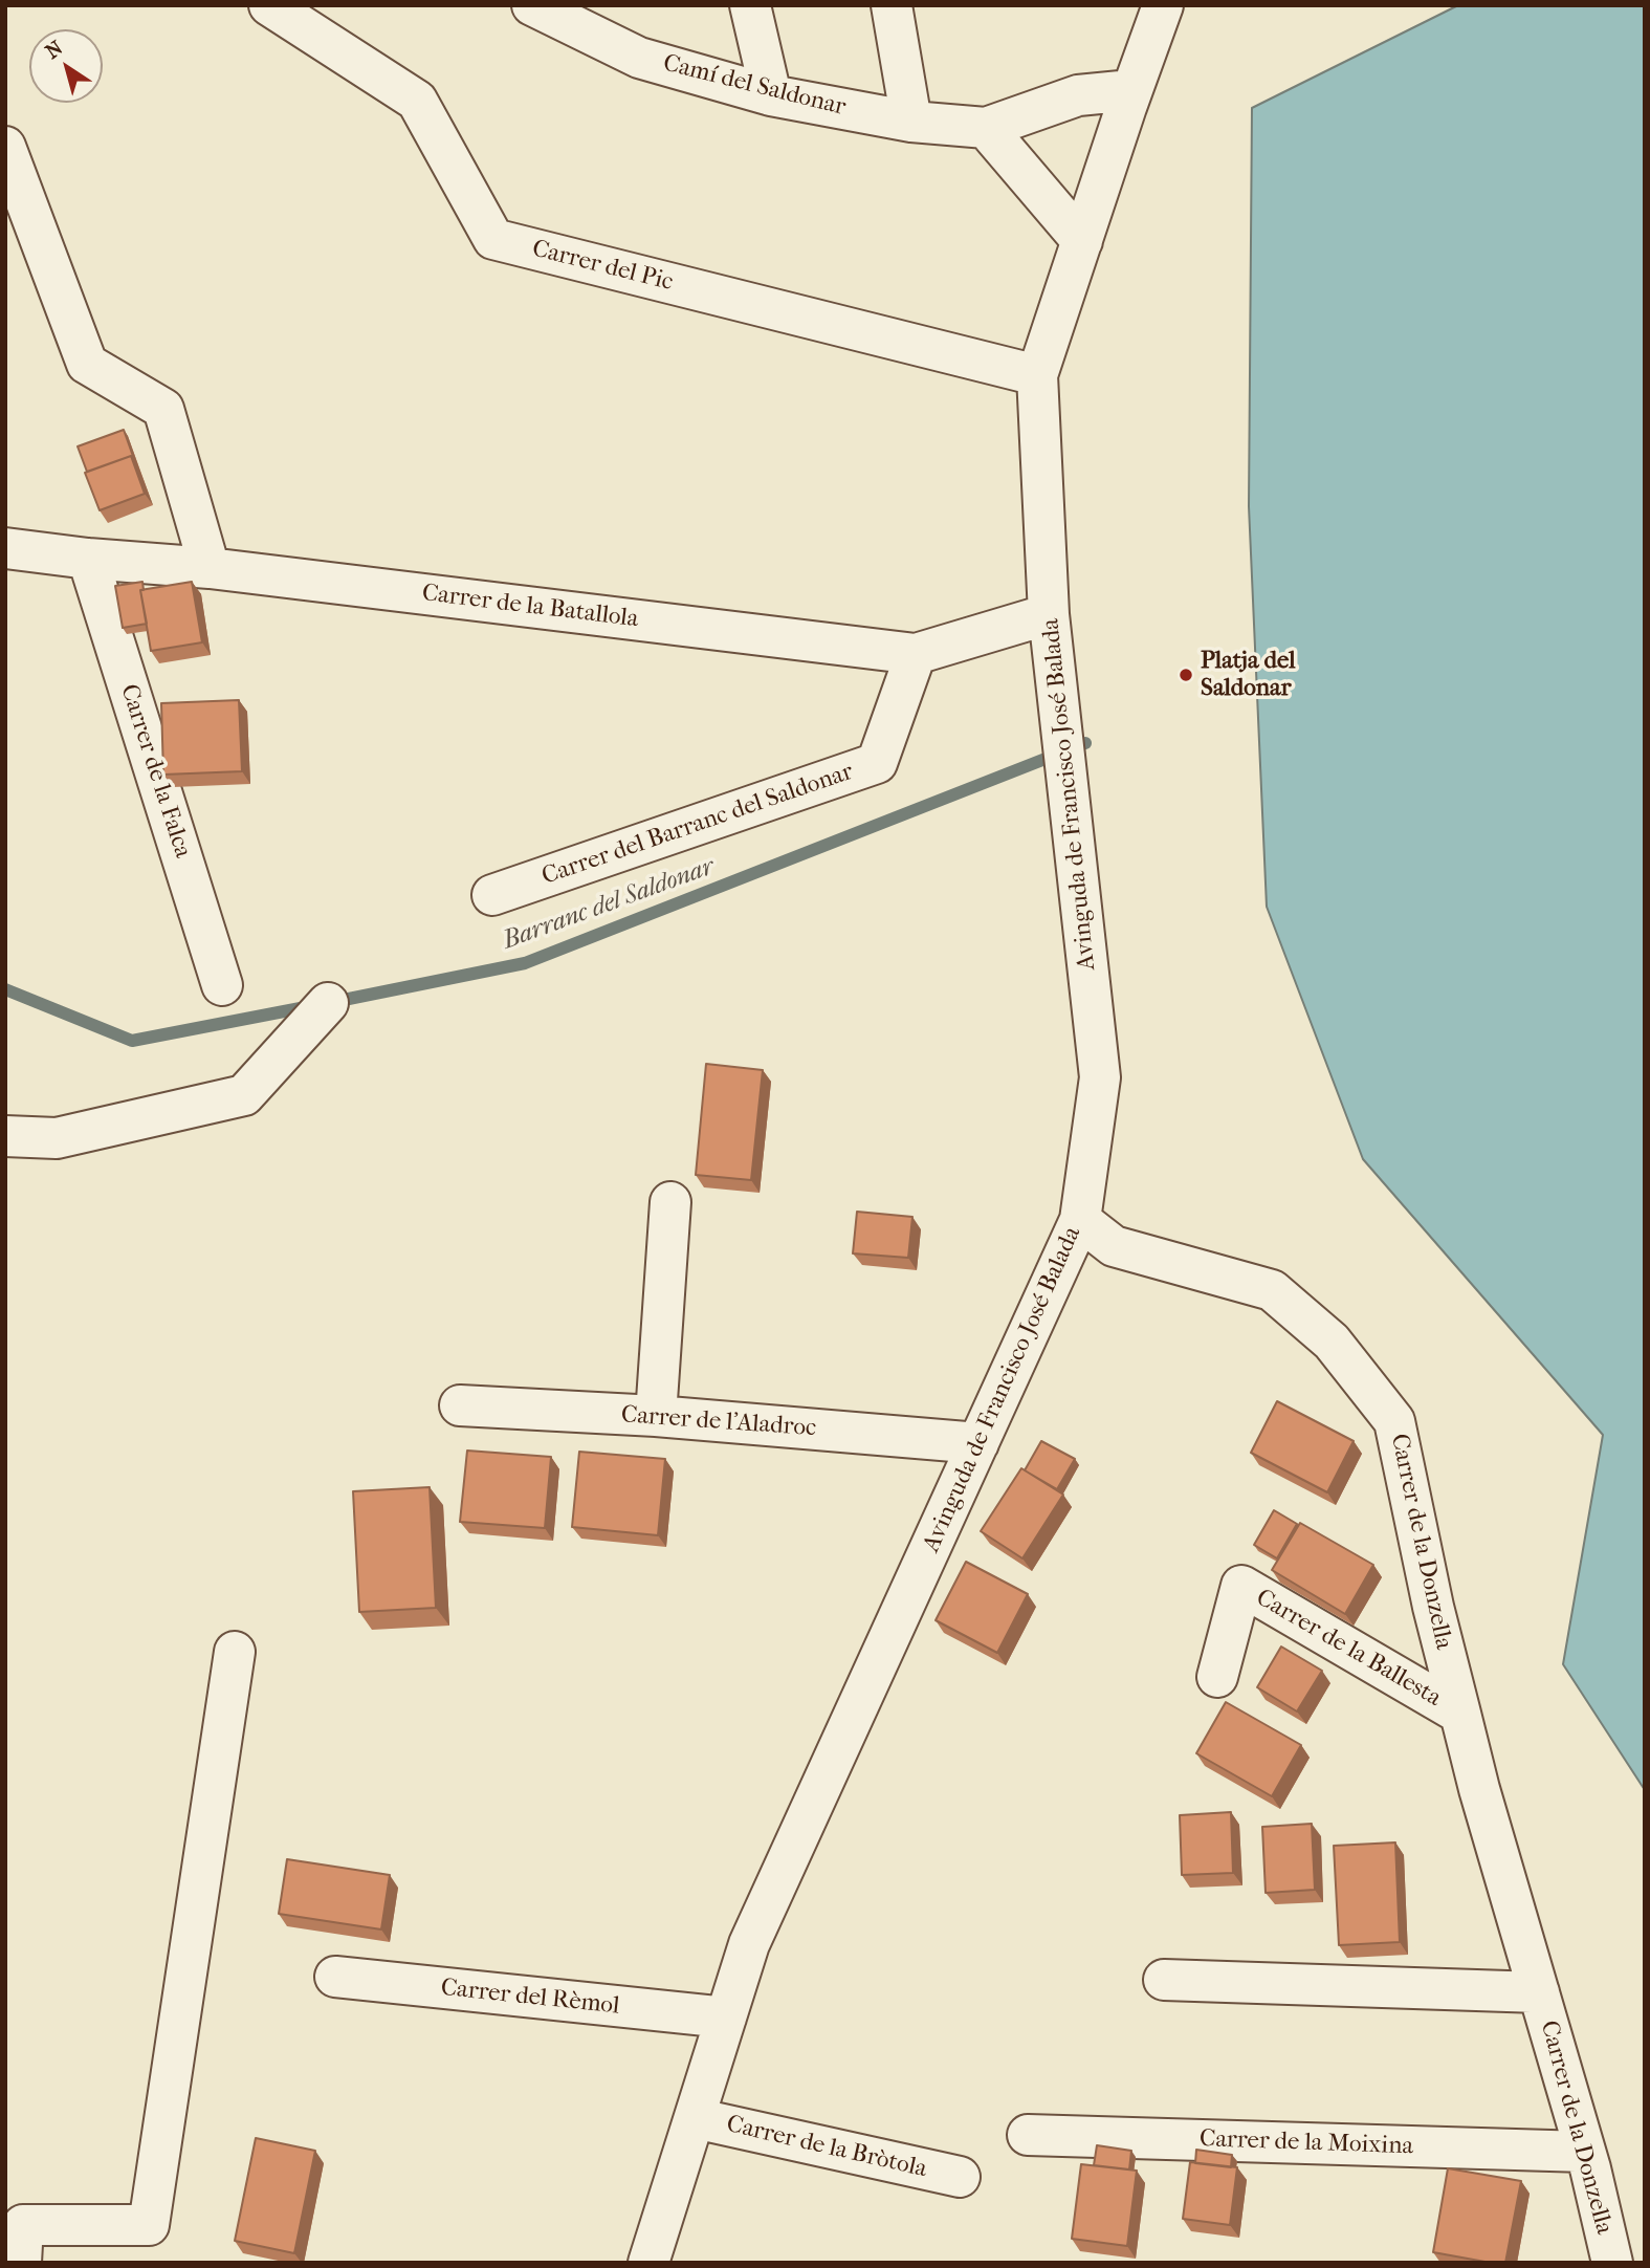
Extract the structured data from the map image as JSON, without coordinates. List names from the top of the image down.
{
  "streets": {
    "street": [
      "Camí del Saldonar",
      "Carrer del Pic",
      "Carrer de la Batallola",
      "Carrer de la Falca",
      "Avinguda de Francisco José Balada",
      "Carrer del Barranc del Saldonar",
      "Carrer de l'Aladroc",
      "Carrer de la Donzella",
      "Carrer de la Ballesta",
      "Carrer del Rèmol",
      "Carrer de la Moixina",
      "Carrer de la Bròtola"
    ]
  },
  "crossings": [
    ["Camí del Saldonar", "Avinguda de Francisco José Balada"],
    ["Carrer del Pic", "Avinguda de Francisco José Balada"],
    ["Carrer de la Batallola", "Carrer de la Falca"],
    ["Carrer de la Batallola", "Avinguda de Francisco José Balada"],
    ["Carrer de la Batallola", "Carrer del Barranc del Saldonar"],
    ["Avinguda de Francisco José Balada", "Carrer de l'Aladroc"],
    ["Avinguda de Francisco José Balada", "Carrer de la Donzella"],
    ["Avinguda de Francisco José Balada", "Carrer del Rèmol"],
    ["Avinguda de Francisco José Balada", "Carrer de la Bròtola"],
    ["Carrer de la Donzella", "Carrer de la Ballesta"],
    ["Carrer de la Donzella", "Carrer de la Moixina"]
  ],
  "water": ["Barranc del Saldonar"],
  "places": ["Platja del Saldonar"],
  "north": "top left"
}
